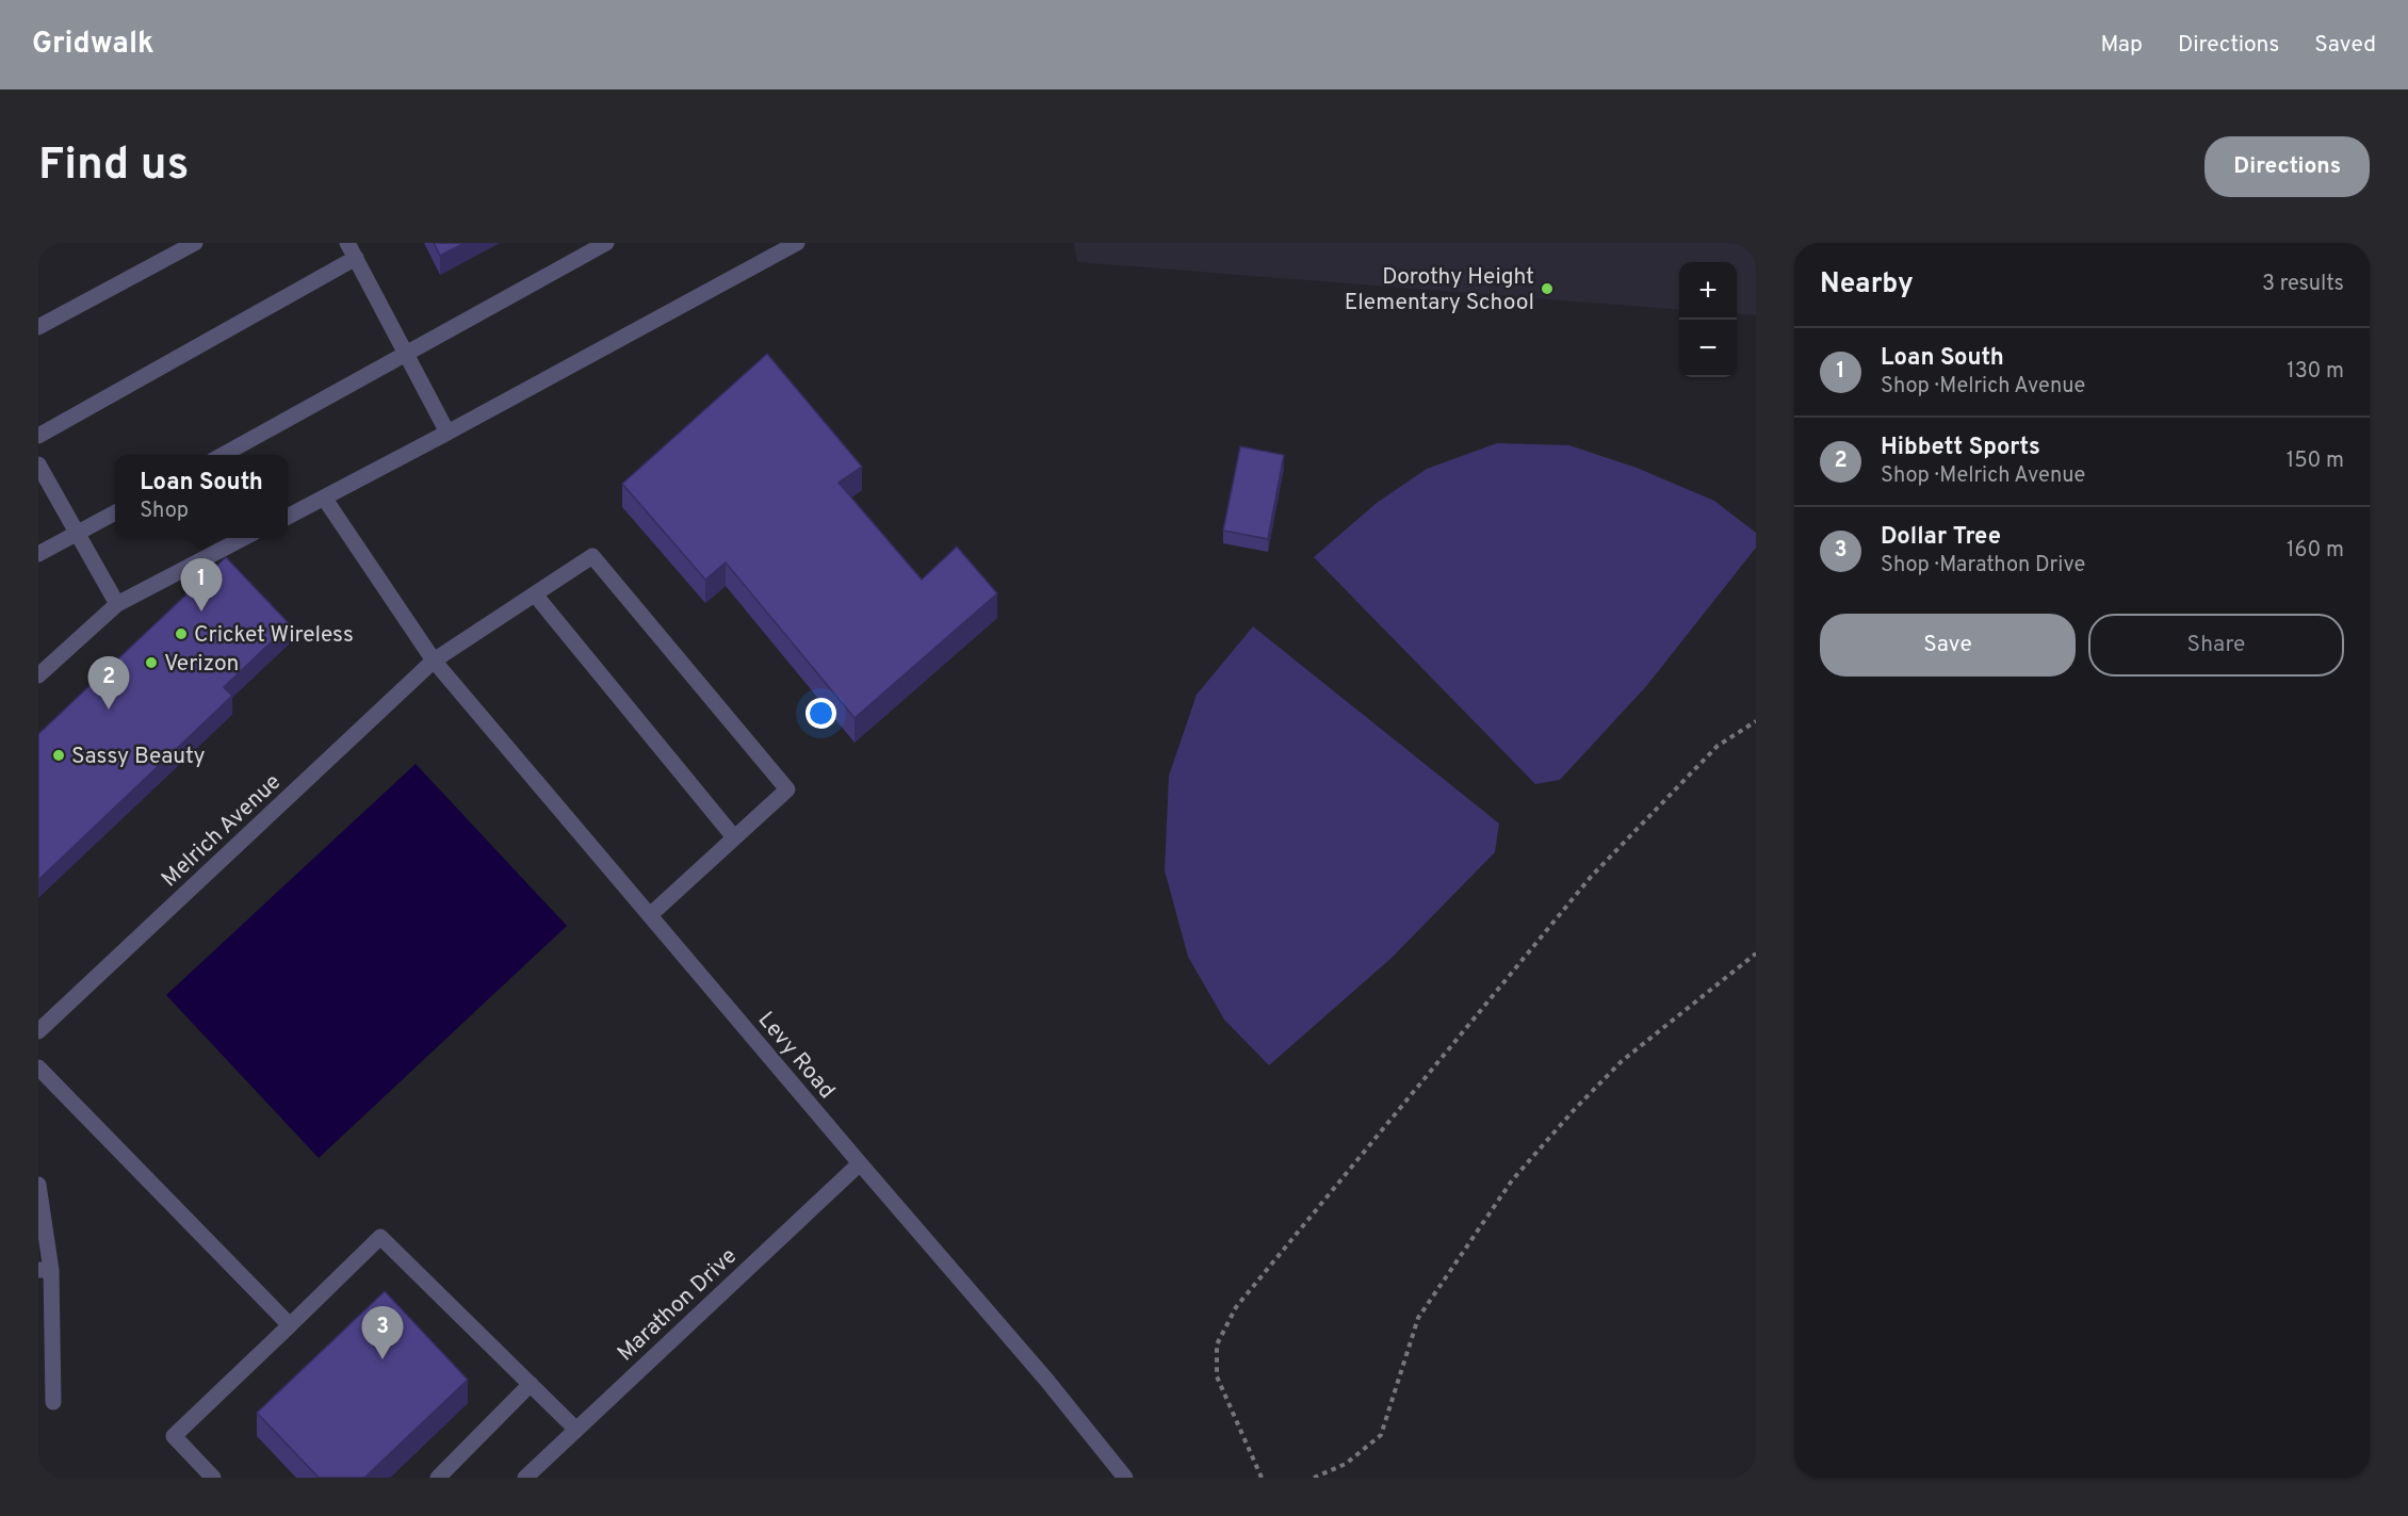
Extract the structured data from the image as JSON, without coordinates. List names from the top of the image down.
{
  "streets": {
    "street": ["Melrich Avenue", "Levy Road", "Marathon Drive"]
  },
  "crossings": [
    ["Melrich Avenue", "Levy Road"],
    ["Levy Road", "Marathon Drive"]
  ],
  "places": [
    "Dorothy Height Elementary School",
    "Cricket Wireless",
    "Verizon",
    "Sassy Beauty"
  ],
  "page": {
    "header": "Gridwalk",
    "nav": ["Map", "Directions", "Saved"],
    "buttons": [
      "Directions",
      ["Save", "Share"]
    ],
    "title": "Find us",
    "heading": ["Nearby", "3 results"],
    "map_buttons": ["+", "−"],
    "list": [
      {
        "mark": "1",
        "name": "Loan South",
        "note": "Shop · Melrich Avenue",
        "value": "130 m"
      },
      {
        "mark": "2",
        "name": "Hibbett Sports",
        "note": "Shop · Melrich Avenue",
        "value": "150 m"
      },
      {
        "mark": "3",
        "name": "Dollar Tree",
        "note": "Shop · Marathon Drive",
        "value": "160 m"
      }
    ],
    "popup": ["Loan South", "Shop"],
    "pins": ["1", "2", "3"]
  }
}
